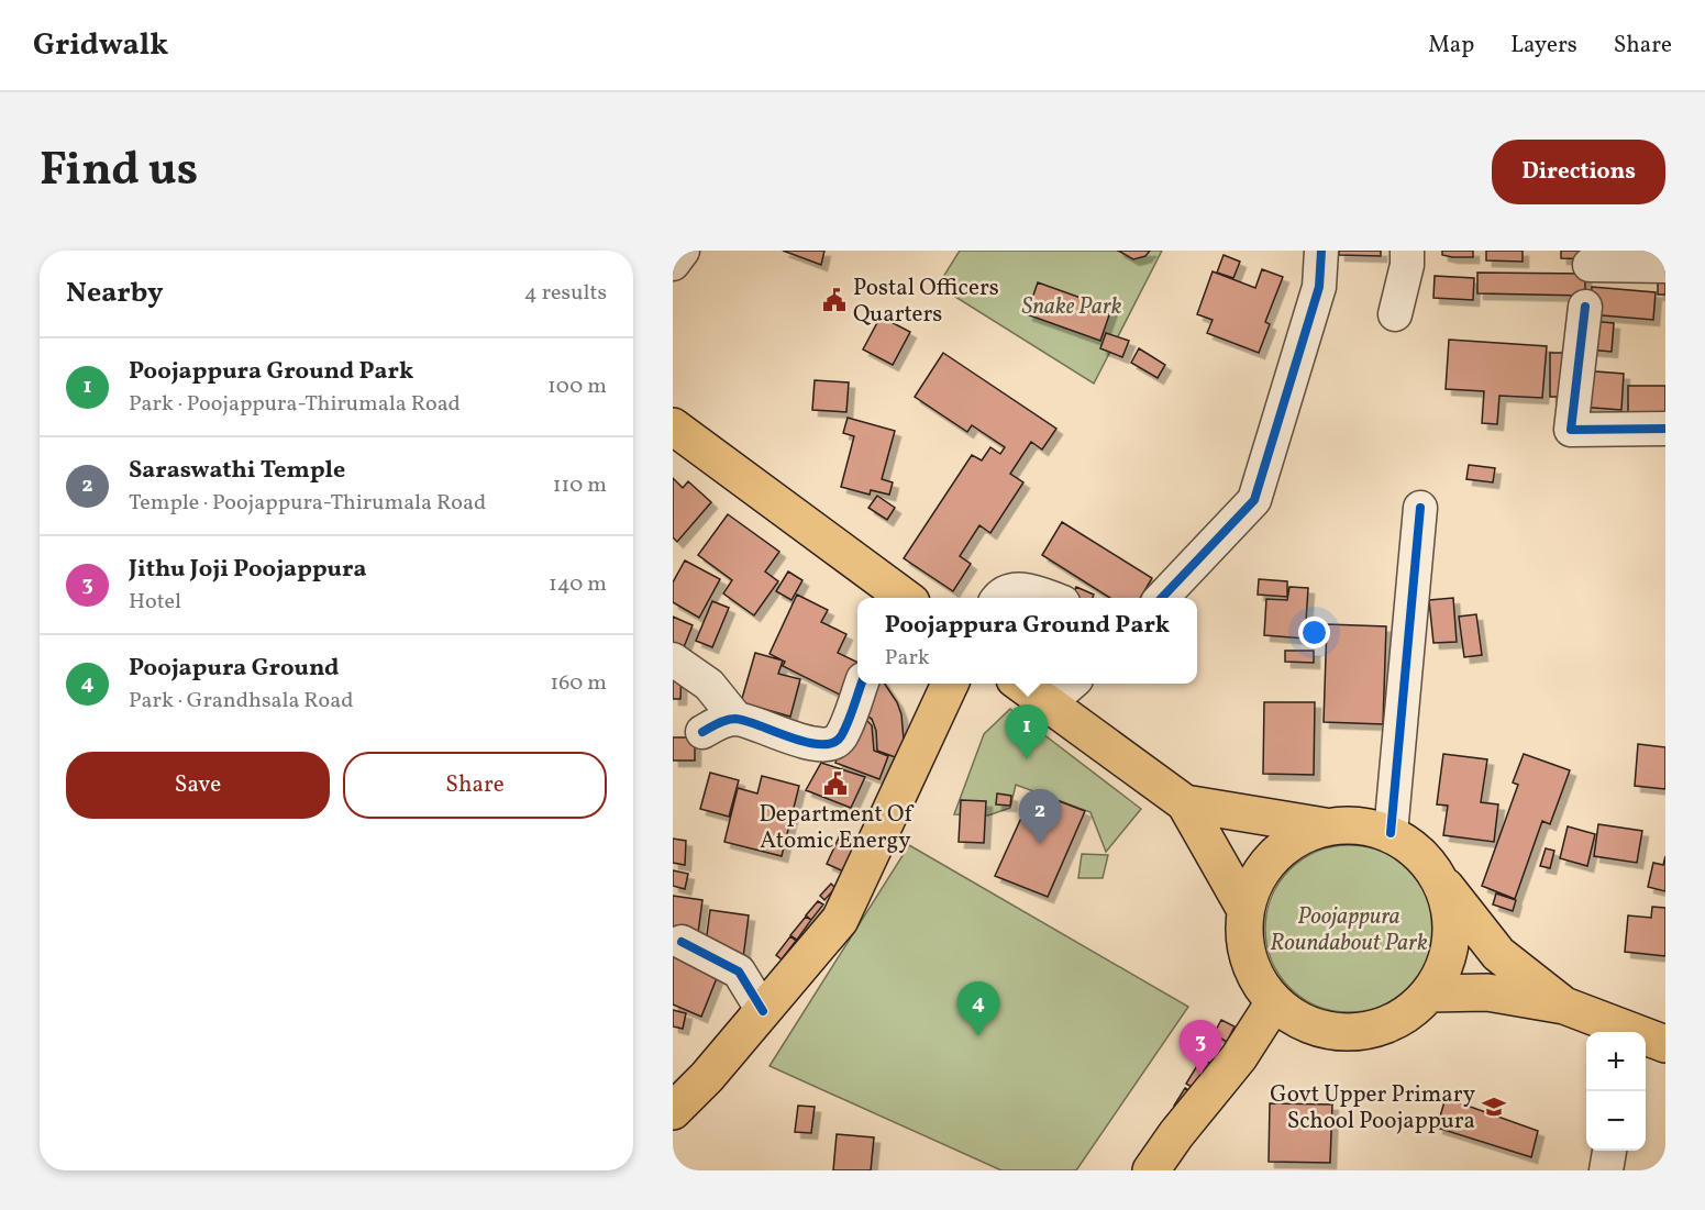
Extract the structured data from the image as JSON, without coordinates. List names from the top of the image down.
{
  "parks": ["Snake Park", "Poojappura Roundabout Park"],
  "places": {
    "public building": ["Postal Officers Quarters", "Department Of Atomic Energy"],
    "school or university": ["Govt Upper Primary School Poojappura"]
  },
  "page": {
    "header": "Gridwalk",
    "nav": ["Map", "Layers", "Share"],
    "title": "Find us",
    "buttons": [
      "Directions",
      ["Save", "Share"]
    ],
    "heading": ["Nearby", "4 results"],
    "list": [
      {
        "mark": "1",
        "name": "Poojappura Ground Park",
        "note": "Park · Poojappura-Thirumala Road",
        "value": "100 m"
      },
      {
        "mark": "2",
        "name": "Saraswathi Temple",
        "note": "Temple · Poojappura-Thirumala Road",
        "value": "110 m"
      },
      {
        "mark": "3",
        "name": "Jithu Joji Poojappura",
        "note": "Hotel",
        "value": "140 m"
      },
      {
        "mark": "4",
        "name": "Poojapura Ground",
        "note": "Park · Grandhsala Road",
        "value": "160 m"
      }
    ],
    "popup": ["Poojappura Ground Park", "Park"],
    "pins": [
      "1",
      "2",
      "4",
      "3"
    ],
    "map_buttons": ["+", "−"]
  }
}
